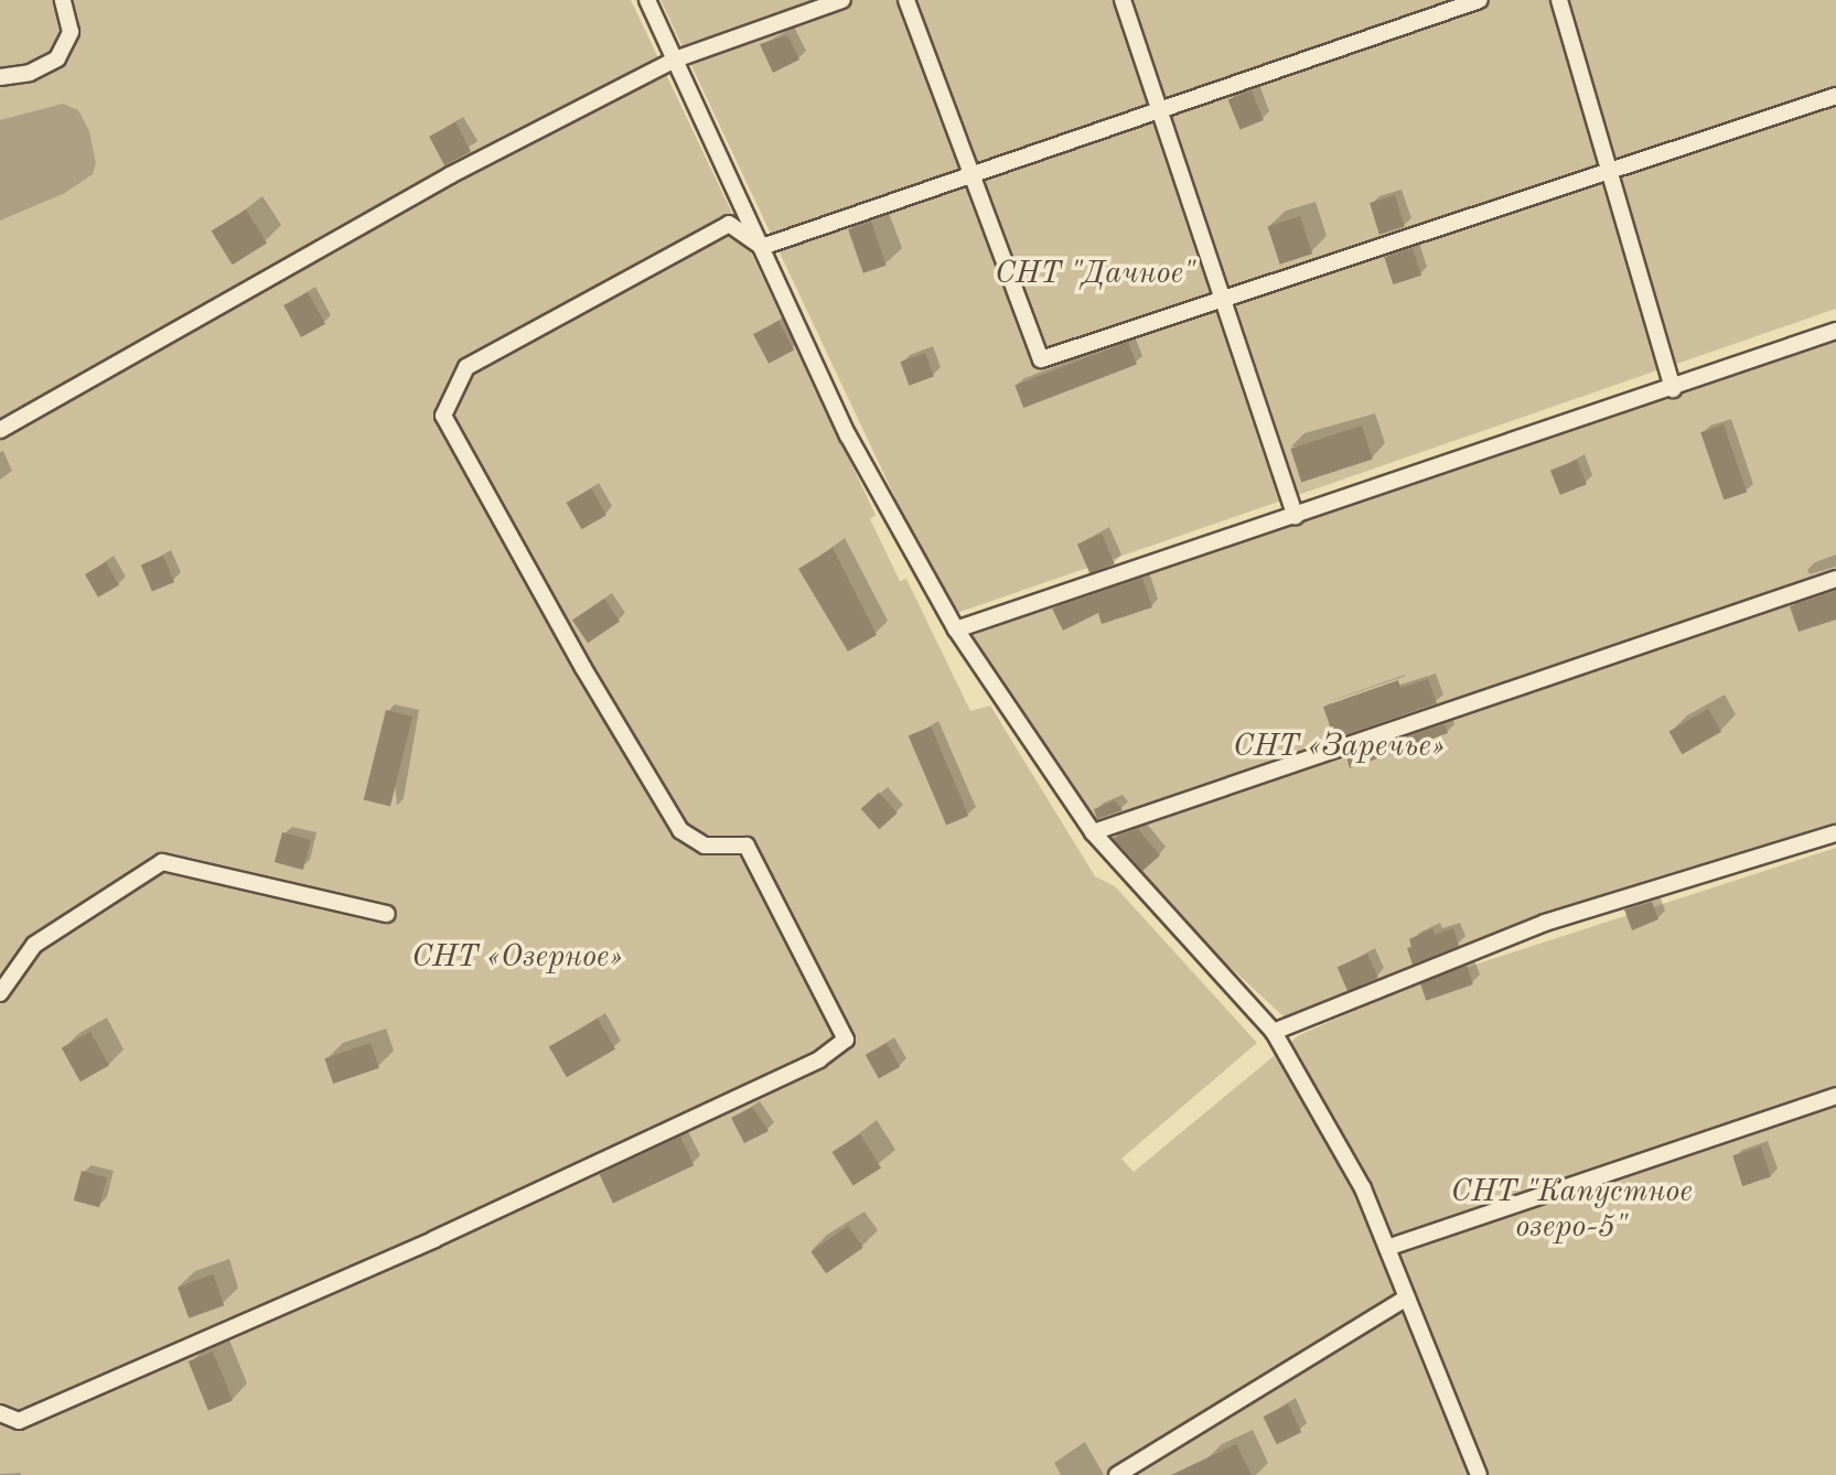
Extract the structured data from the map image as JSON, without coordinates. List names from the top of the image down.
{
  "parks": [
    "СНТ \"Дачное\"",
    "СНТ «Заречье»",
    "СНТ «Озерное»",
    "СНТ \"Капустное озеро-5\""
  ]
}
